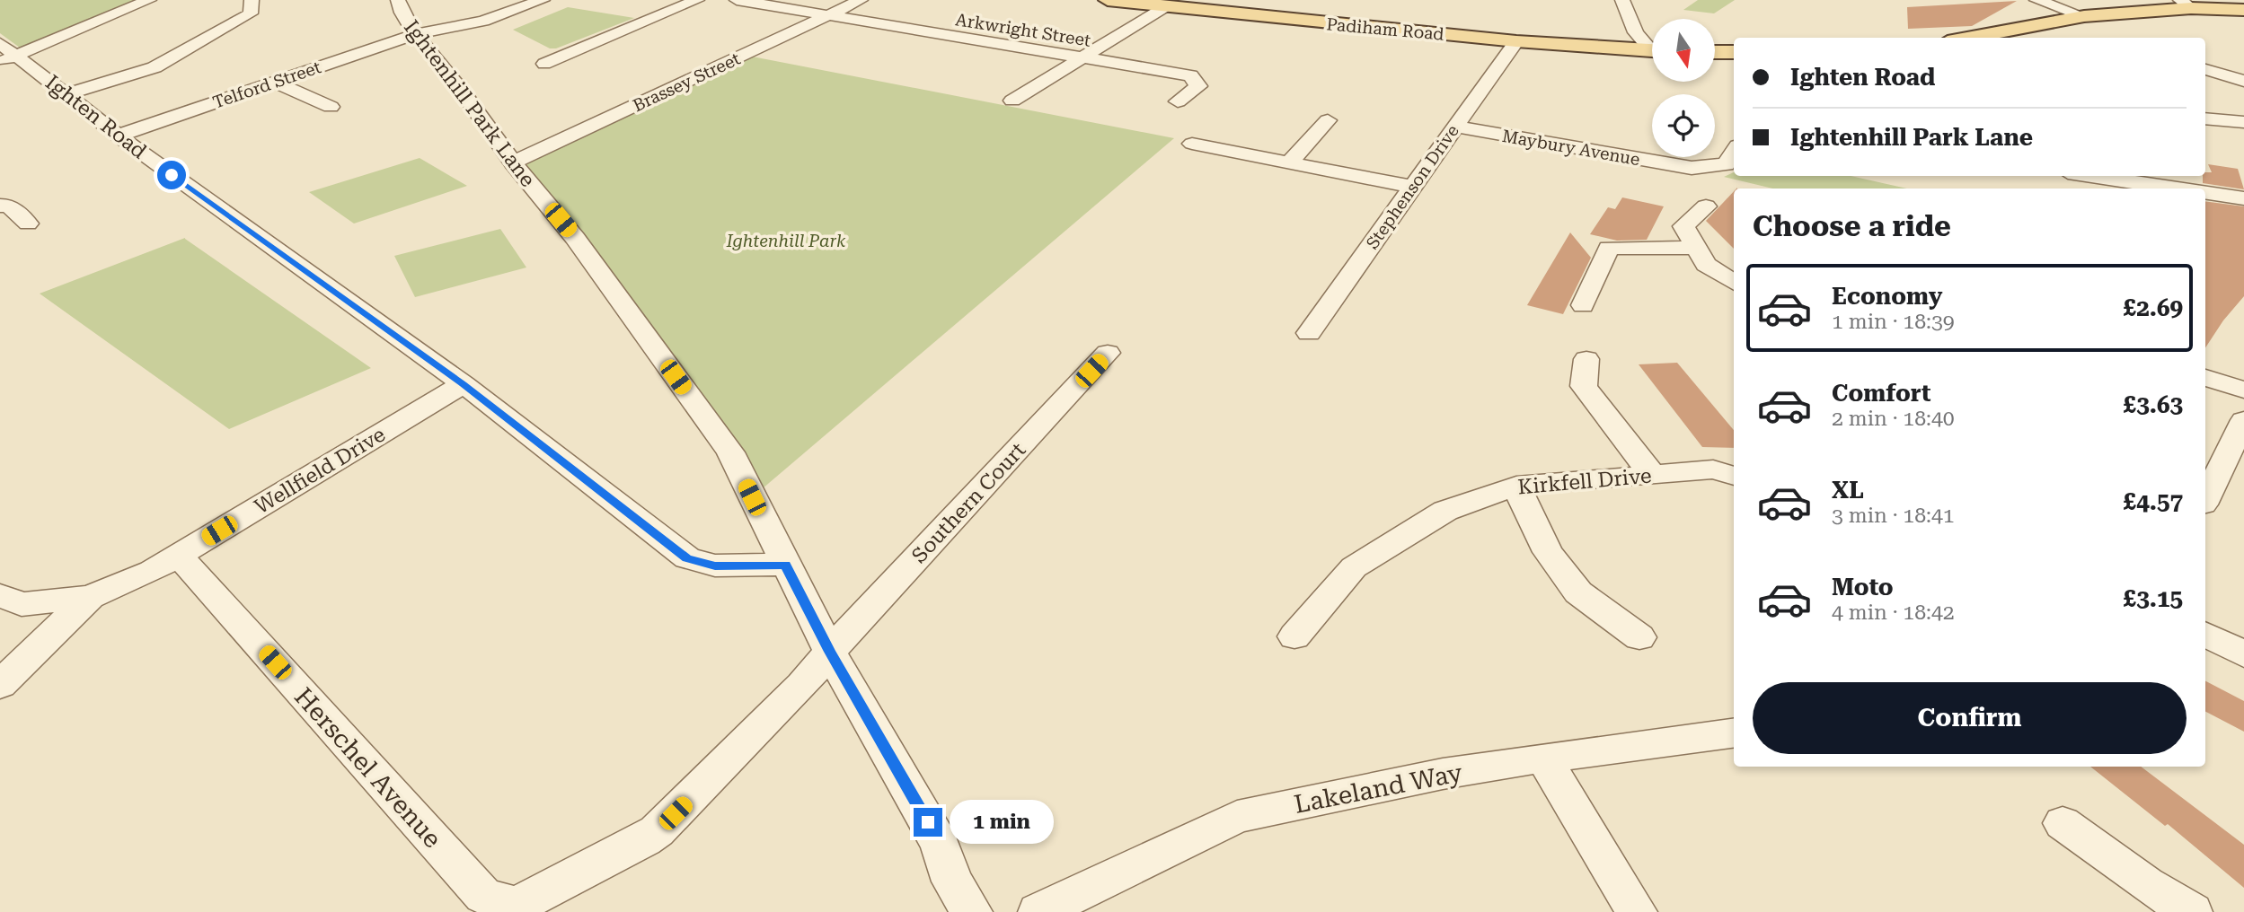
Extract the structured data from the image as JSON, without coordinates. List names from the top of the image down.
{
  "streets": {
    "main road": ["Padiham Road"],
    "street": [
      "Arkwright Street",
      "Brassey Street",
      "Telford Street",
      "Ightenhill Park Lane",
      "Ighten Road",
      "Maybury Avenue",
      "Stephenson Drive",
      "Wellfield Drive",
      "Kirkfell Drive",
      "Southern Court",
      "Herschel Avenue",
      "Lakeland Way"
    ]
  },
  "crossings": [
    ["Padiham Road", "Stephenson Drive"],
    ["Arkwright Street", "Brassey Street"],
    ["Brassey Street", "Ightenhill Park Lane"],
    ["Telford Street", "Ightenhill Park Lane"],
    ["Telford Street", "Ighten Road"],
    ["Ightenhill Park Lane", "Ighten Road"],
    ["Ightenhill Park Lane", "Southern Court"],
    ["Ighten Road", "Wellfield Drive"],
    ["Maybury Avenue", "Stephenson Drive"],
    ["Wellfield Drive", "Herschel Avenue"],
    ["Southern Court", "Herschel Avenue"]
  ],
  "parks": ["Ightenhill Park"],
  "north": "bottom",
  "page": {
    "banner": ["Ighten Road", "Ightenhill Park Lane"],
    "heading": "Choose a ride",
    "list": [
      {
        "name": "Economy",
        "note": "1 min · 18:39",
        "value": "£2.69"
      },
      {
        "name": "Comfort",
        "note": "2 min · 18:40",
        "value": "£3.63"
      },
      {
        "name": "XL",
        "note": "3 min · 18:41",
        "value": "£4.57"
      },
      {
        "name": "Moto",
        "note": "4 min · 18:42",
        "value": "£3.15"
      }
    ],
    "buttons": "Confirm",
    "bubble": "1 min"
  }
}
